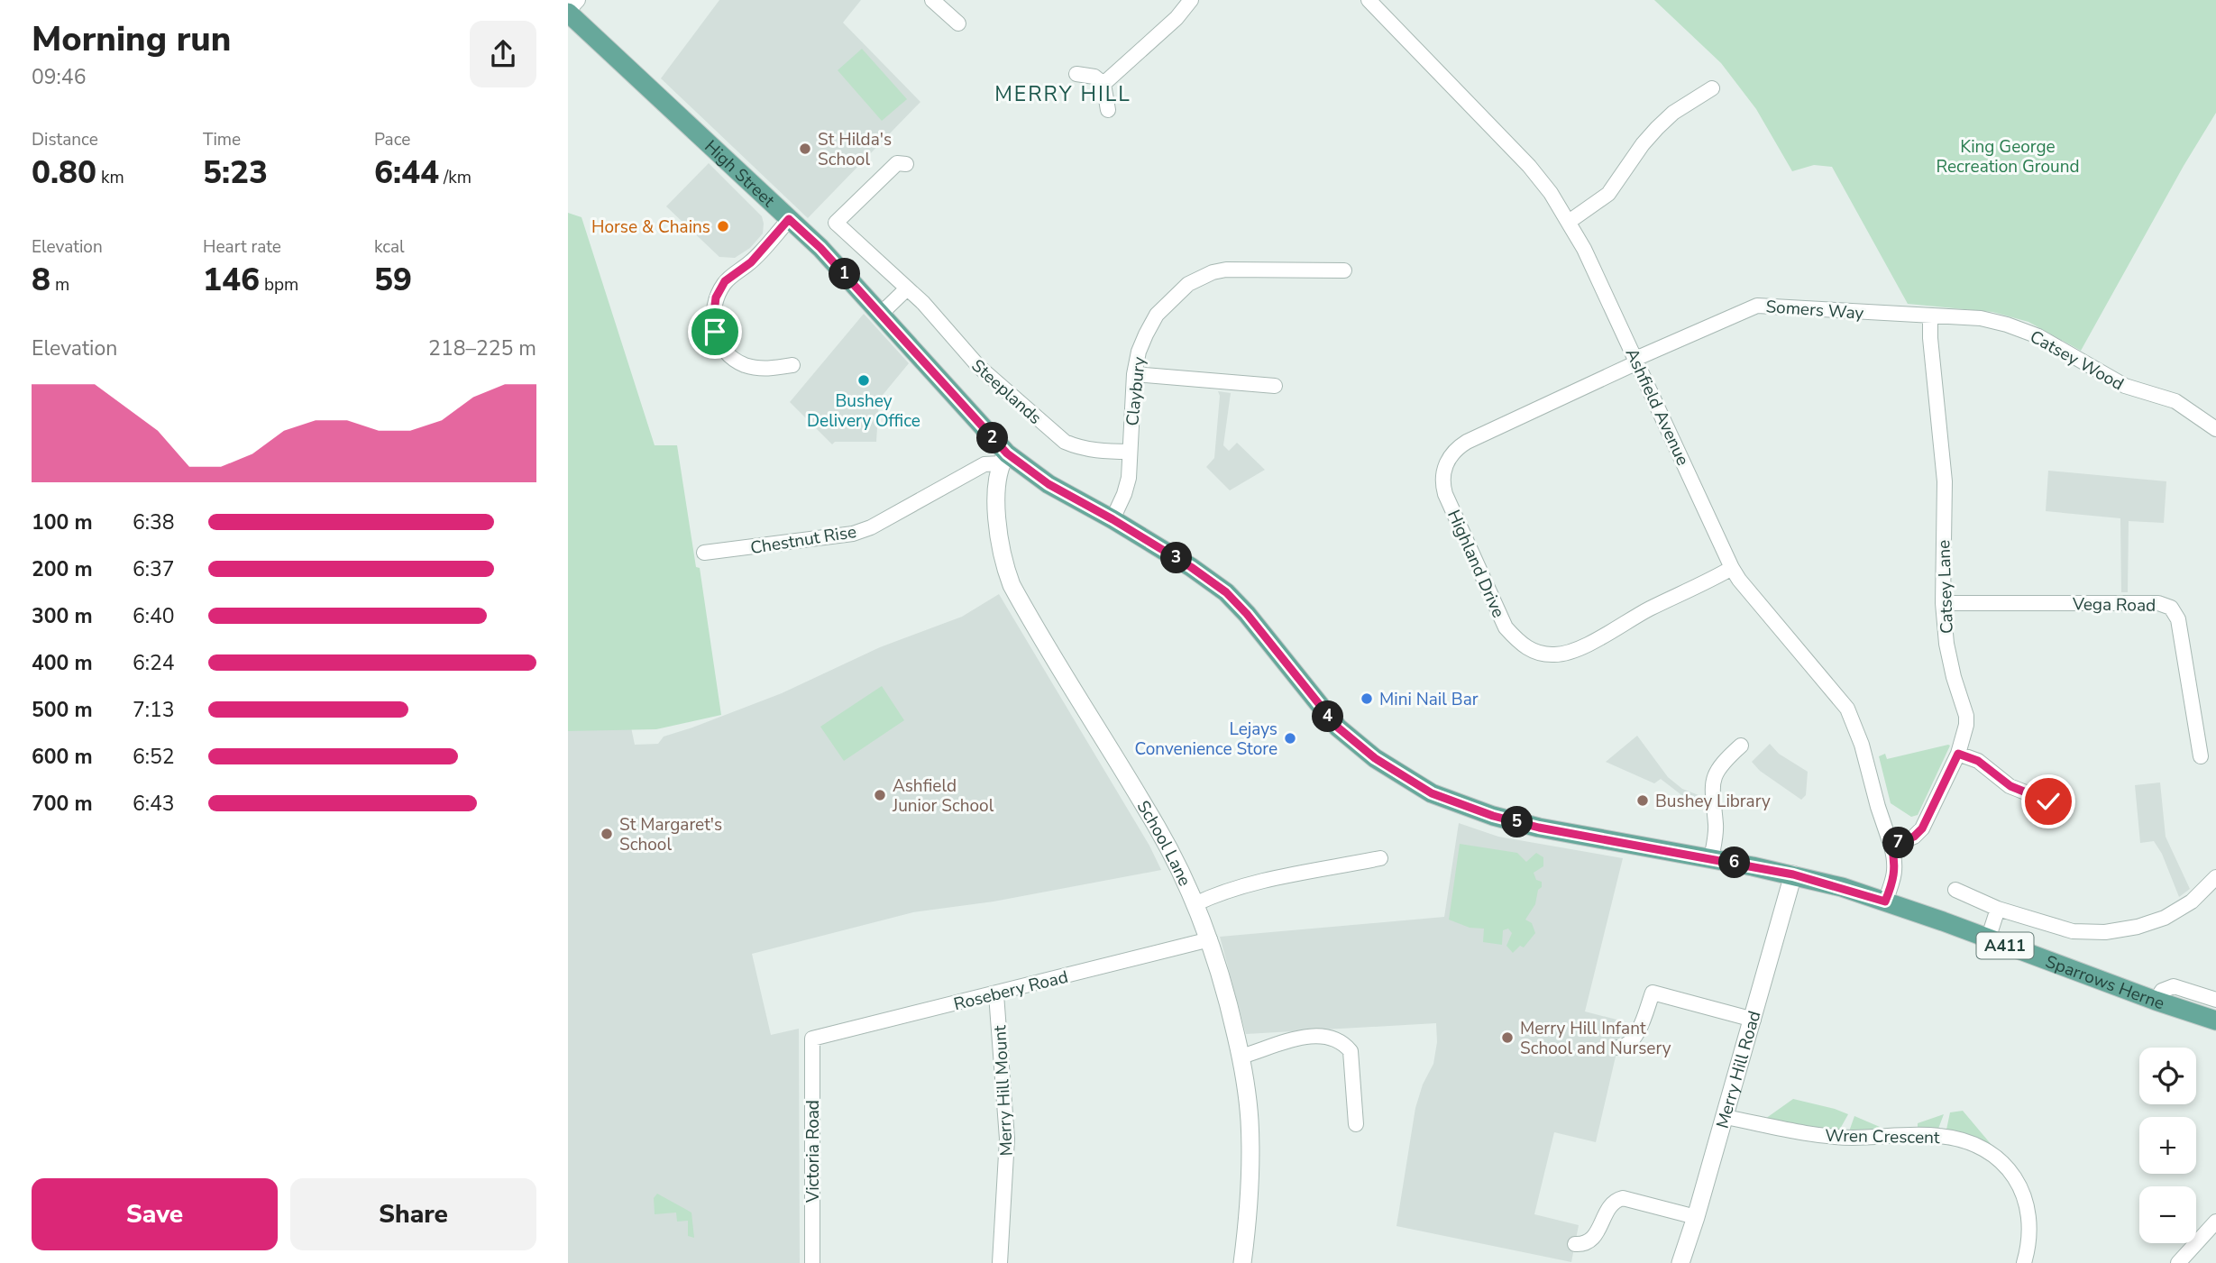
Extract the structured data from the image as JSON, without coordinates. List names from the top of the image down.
{
  "streets": {
    "main road": ["High Street", "A411", "Sparrows Herne"],
    "street": [
      "Somers Way",
      "Catsey Wood",
      "Steeplands",
      "Claybury",
      "Ashfield Avenue",
      "Chestnut Rise",
      "Highland Drive",
      "Catsey Lane",
      "Vega Road",
      "School Lane",
      "Rosebery Road",
      "Merry Hill Road",
      "Merry Hill Mount",
      "Wren Crescent",
      "Victoria Road"
    ]
  },
  "crossings": [
    ["High Street", "Chestnut Rise"],
    ["High Street", "School Lane"],
    ["High Street", "Sparrows Herne"],
    ["Somers Way", "Catsey Wood"],
    ["Somers Way", "Ashfield Avenue"],
    ["Somers Way", "Highland Drive"],
    ["Somers Way", "Catsey Lane"],
    ["Catsey Wood", "Catsey Lane"],
    ["Steeplands", "Claybury"],
    ["Claybury", "Sparrows Herne"],
    ["Ashfield Avenue", "Highland Drive"],
    ["Ashfield Avenue", "Catsey Lane"],
    ["Chestnut Rise", "School Lane"],
    ["Chestnut Rise", "Sparrows Herne"],
    ["Catsey Lane", "Vega Road"],
    ["School Lane", "Sparrows Herne"],
    ["School Lane", "Rosebery Road"],
    ["Sparrows Herne", "Merry Hill Road"],
    ["Rosebery Road", "Merry Hill Mount"],
    ["Rosebery Road", "Victoria Road"],
    ["Merry Hill Road", "Wren Crescent"]
  ],
  "districts": ["MERRY HILL"],
  "parks": ["King George Recreation Ground"],
  "places": [
    "St Hilda's School",
    "Horse & Chains",
    "Bushey Delivery Office",
    "Mini Nail Bar",
    "Lejays Convenience Store",
    "Ashfield Junior School",
    "Bushey Library",
    "St Margaret's School",
    "Merry Hill Infant School and Nursery"
  ],
  "page": {
    "heading": ["Morning run", "09:46"],
    "stats": [
      ["Distance", "0.80 km"],
      ["Time", "5:23"],
      ["Pace", "6:44 /km"],
      ["Elevation", "8 m"],
      ["Heart rate", "146 bpm"],
      ["kcal", "59"]
    ],
    "pins": [
      "1",
      "2",
      "3",
      "4",
      "5",
      "7",
      "6"
    ],
    "chart": ["Elevation", "218–225 m"],
    "list": [
      {
        "name": "100 m",
        "note": "6:38"
      },
      {
        "name": "200 m",
        "note": "6:37"
      },
      {
        "name": "300 m",
        "note": "6:40"
      },
      {
        "name": "400 m",
        "note": "6:24"
      },
      {
        "name": "500 m",
        "note": "7:13"
      },
      {
        "name": "600 m",
        "note": "6:52"
      },
      {
        "name": "700 m",
        "note": "6:43"
      }
    ],
    "map_buttons": ["+", "−"],
    "buttons": ["Save", "Share"]
  }
}
